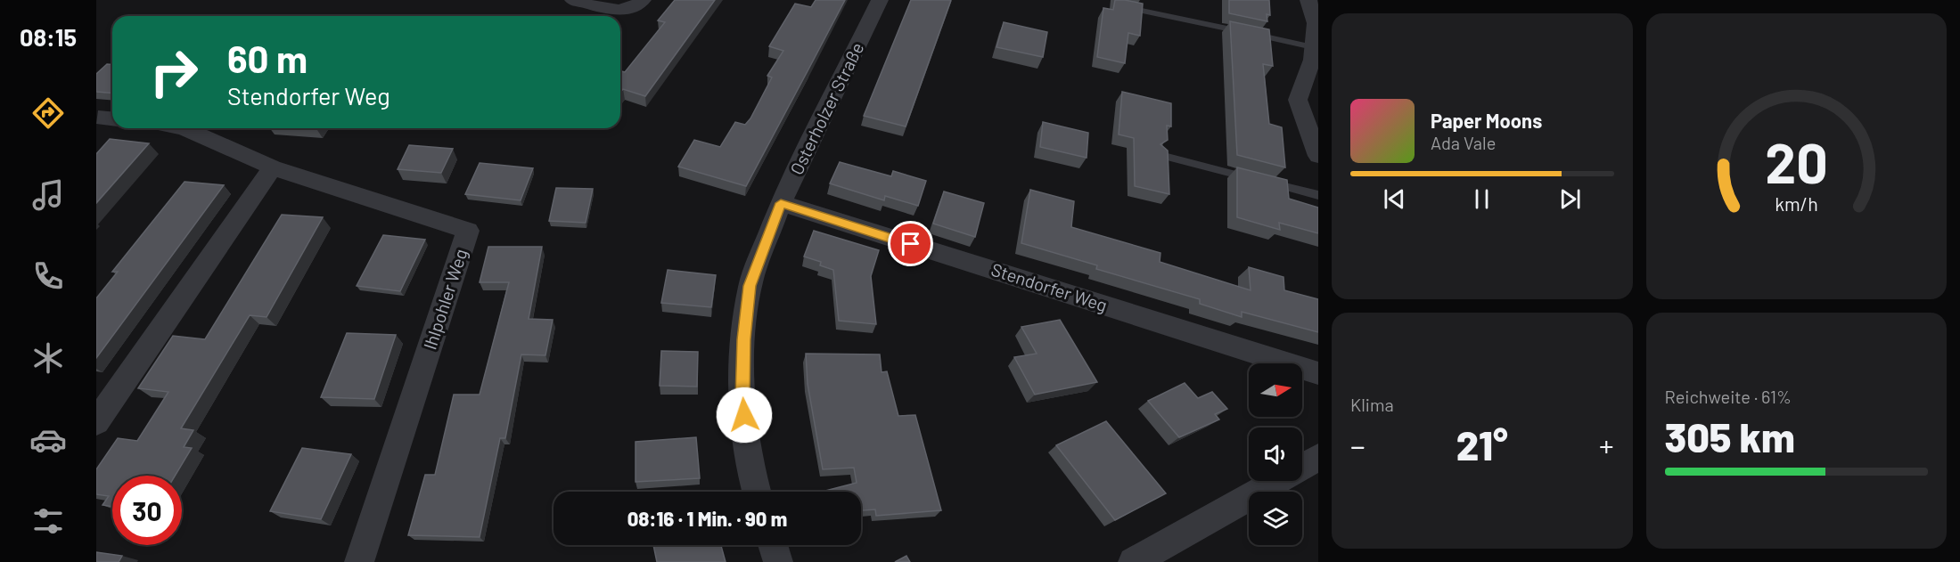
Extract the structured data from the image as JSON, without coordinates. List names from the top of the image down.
{
  "streets": {
    "street": ["Osterholzer Straße", "Stendorfer Weg", "Ihlpohler Weg"]
  },
  "crossings": [
    ["Osterholzer Straße", "Stendorfer Weg"]
  ],
  "north": "right",
  "page": {
    "tabs": "08:15",
    "turn": ["60 m", "Stendorfer Weg"],
    "song": ["Paper Moons", "Ada Vale"],
    "tile": [
      "Klima",
      ["Reichweite · 61%", "305 km"]
    ],
    "heat": ["−", "21°", "+"],
    "limit": "30",
    "trip": "08:16 · 1 Min. · 90 m",
    "gauge": ["20", "km/h"]
  }
}
